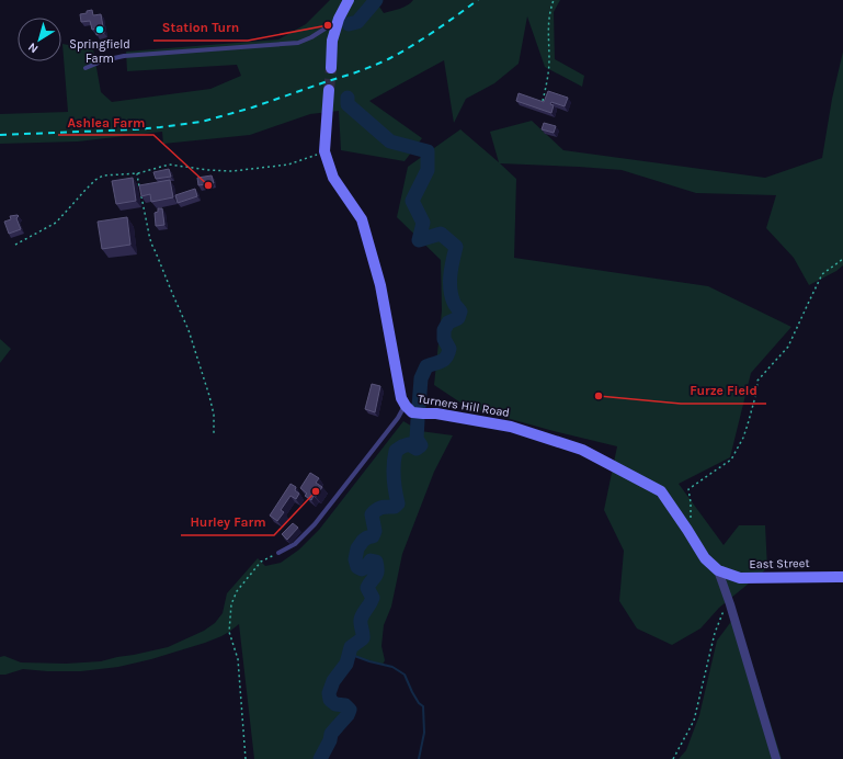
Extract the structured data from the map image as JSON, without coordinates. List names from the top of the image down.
{
  "streets": {
    "main road": ["Turners Hill Road", "East Street"]
  },
  "crossings": [
    ["Turners Hill Road", "East Street"]
  ],
  "places": [
    "Station Turn",
    "Springfield Farm",
    "Ashlea Farm",
    "Furze Field",
    "Hurley Farm"
  ],
  "north": "bottom left"
}
